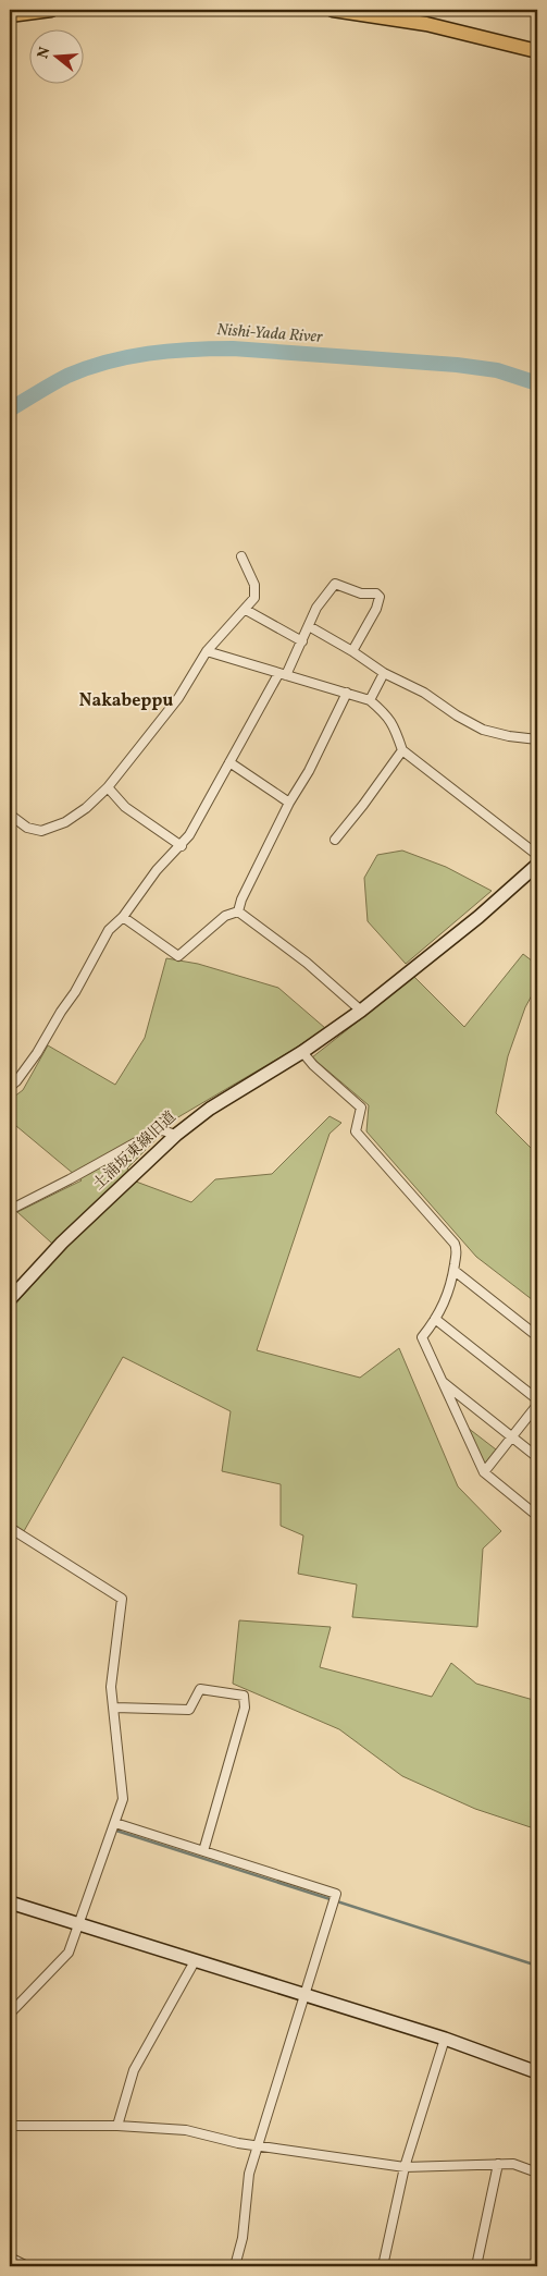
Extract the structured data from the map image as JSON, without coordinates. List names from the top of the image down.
{
  "streets": {
    "street": ["土浦坂東線旧道"]
  },
  "districts": ["Nakabeppu"],
  "water": ["Nishi-Yada River"],
  "north": "left"
}
